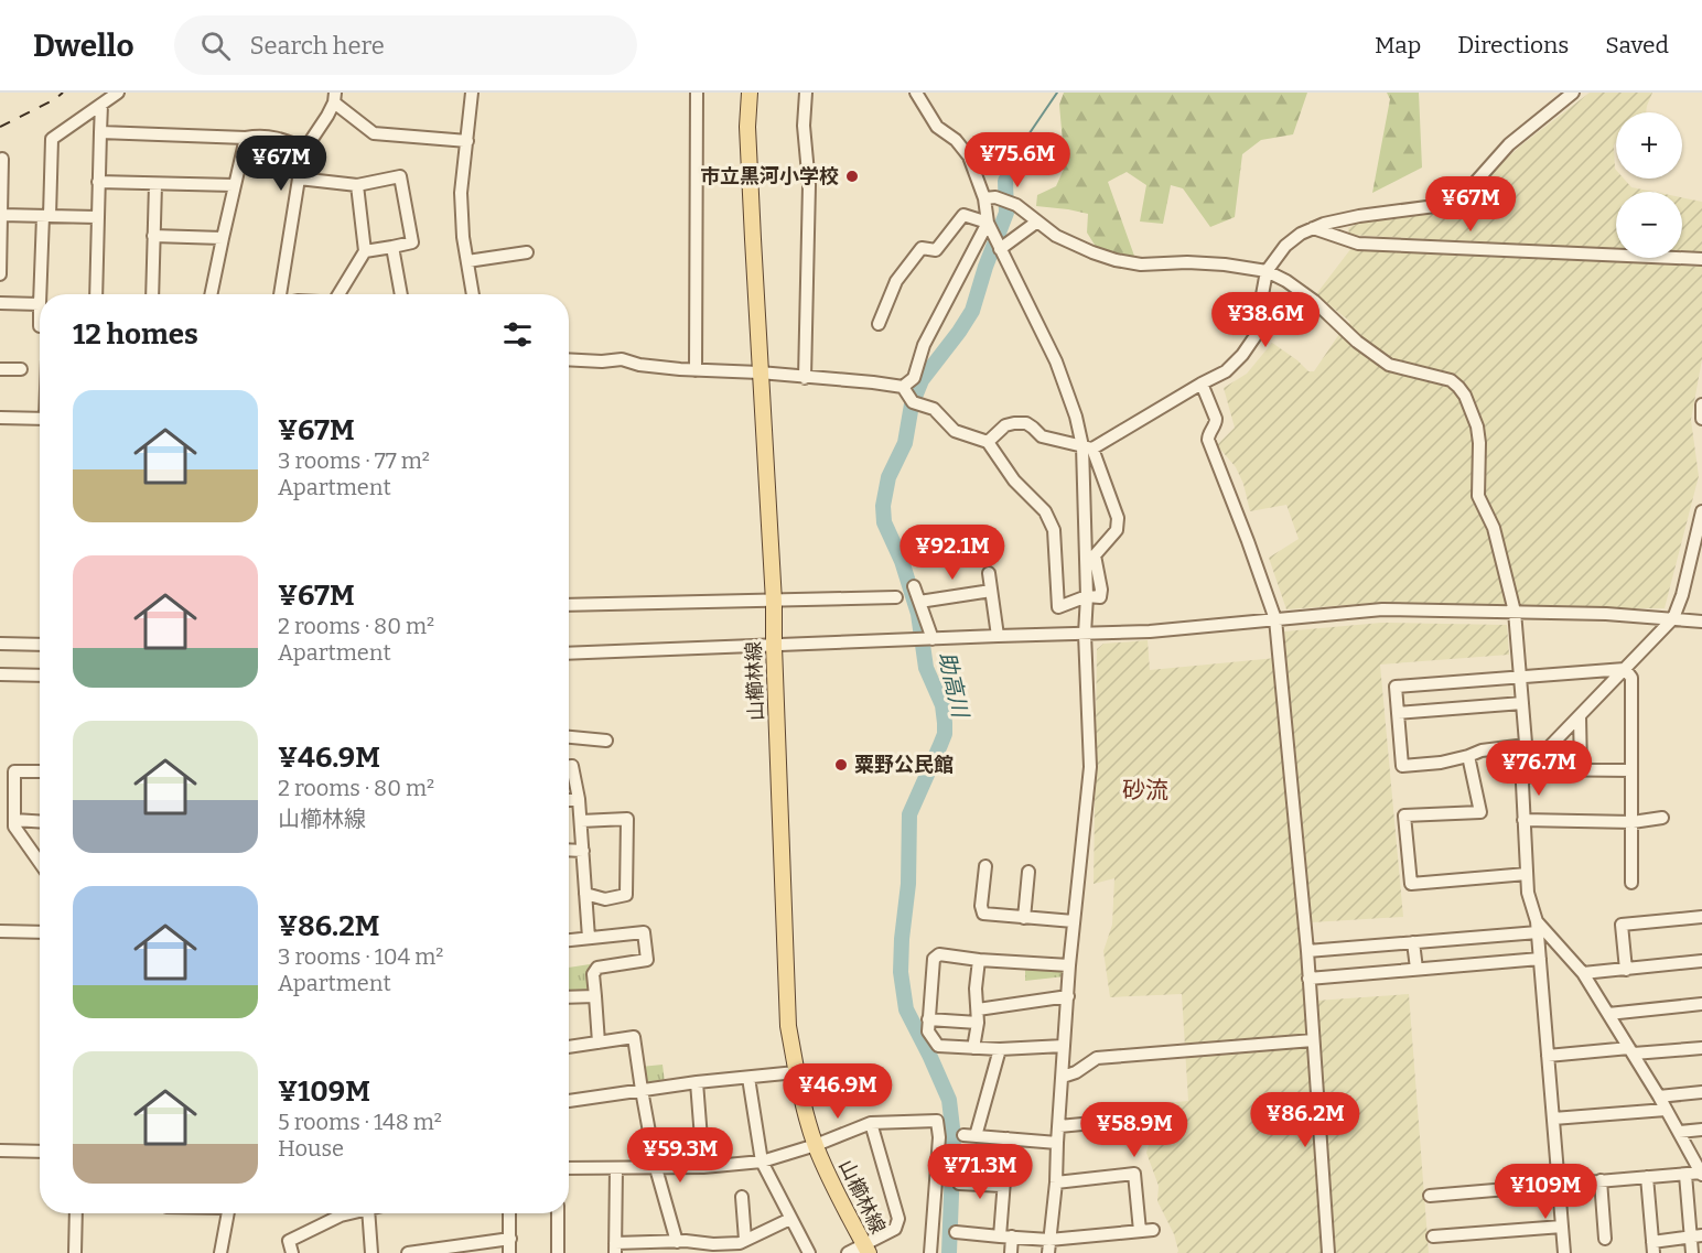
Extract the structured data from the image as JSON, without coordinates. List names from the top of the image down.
{
  "streets": {
    "main road": ["山櫛林線"]
  },
  "districts": ["砂流"],
  "water": ["助高川"],
  "places": ["市立黒河小学校", "粟野公民館"],
  "page": {
    "header": "Dwello",
    "search": "Search here",
    "nav": ["Map", "Directions", "Saved"],
    "map_buttons": ["+", "−"],
    "price": [
      "¥75.6M",
      "¥67M",
      "¥67M",
      "¥38.6M",
      "¥92.1M",
      "¥76.7M",
      "¥46.9M",
      "¥86.2M",
      "¥58.9M",
      "¥59.3M",
      "¥71.3M",
      "¥109M"
    ],
    "heading": "12 homes",
    "list": [
      {
        "name": "¥67M",
        "note": "3 rooms · 77 m² · Apartment"
      },
      {
        "name": "¥67M",
        "note": "2 rooms · 80 m² · Apartment"
      },
      {
        "name": "¥46.9M",
        "note": "2 rooms · 80 m² · 山櫛林線"
      },
      {
        "name": "¥86.2M",
        "note": "3 rooms · 104 m² · Apartment"
      },
      {
        "name": "¥109M",
        "note": "5 rooms · 148 m² · House"
      }
    ]
  }
}
